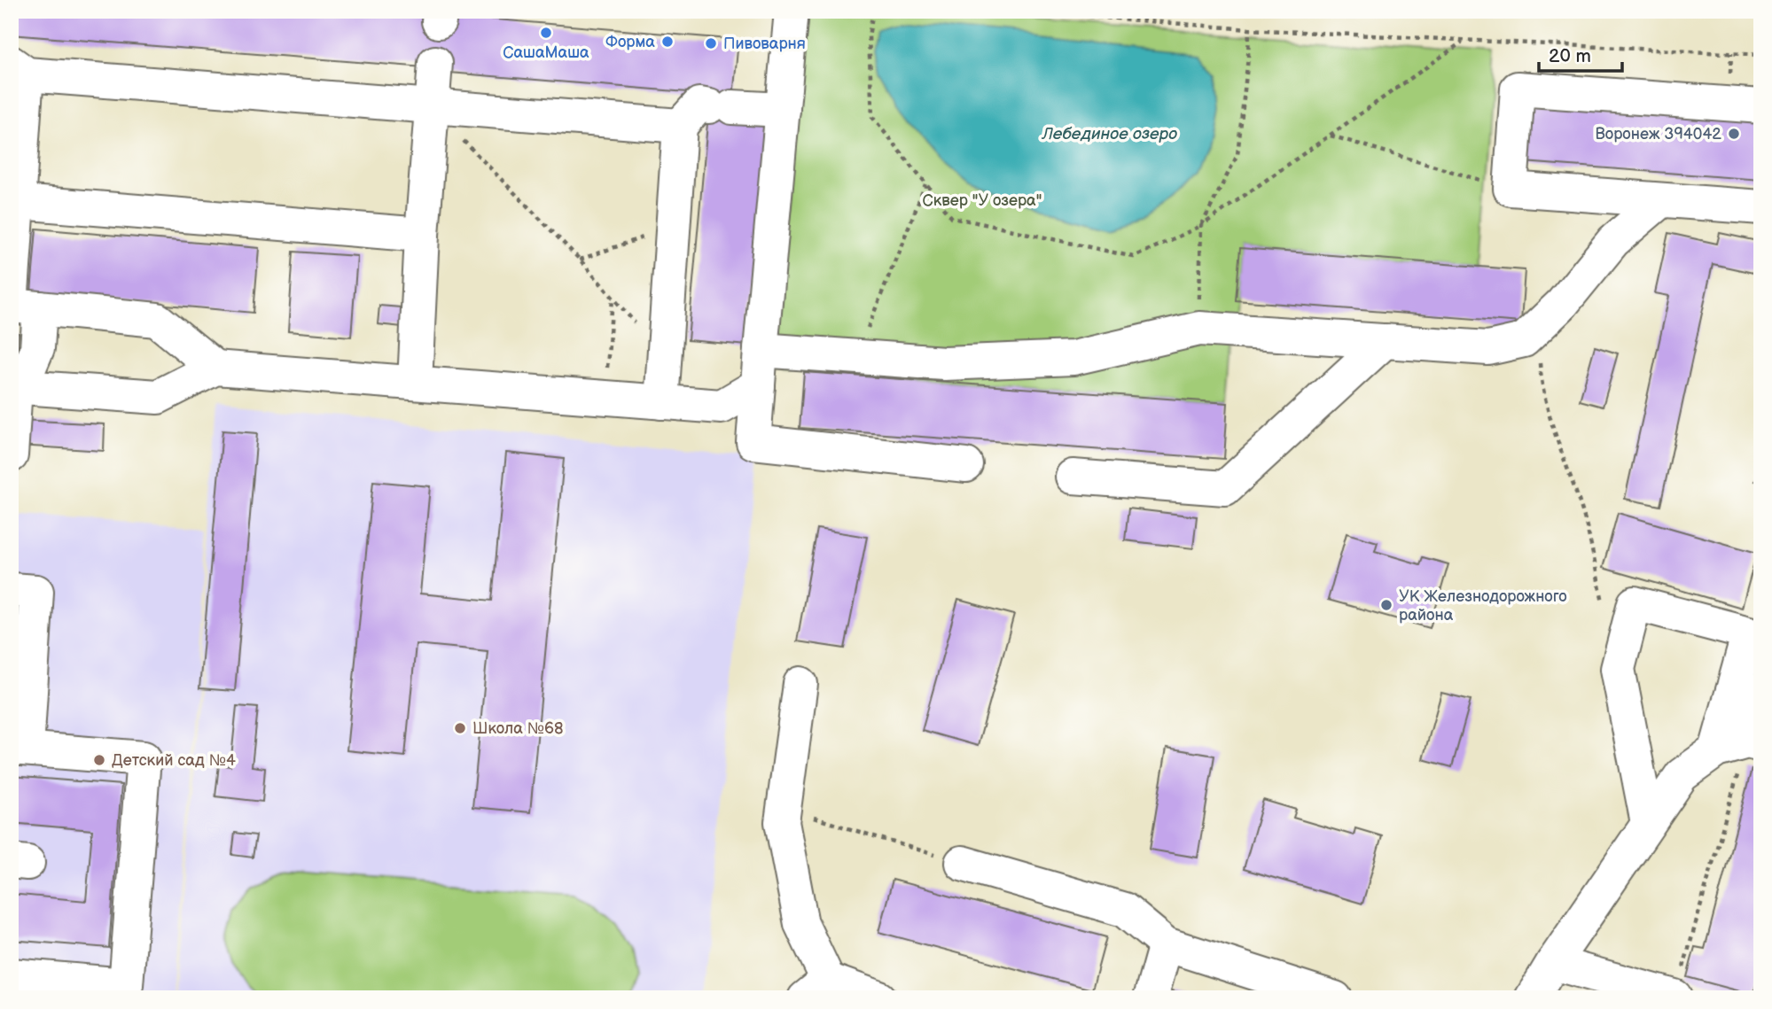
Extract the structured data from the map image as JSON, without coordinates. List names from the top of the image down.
{
  "water": ["Лебединое озеро"],
  "parks": ["Сквер \"У озера\""],
  "places": [
    "СашаМаша",
    "Форма",
    "Пивоварня",
    "Воронеж 394042",
    "УК Железнодорожного района",
    "Школа №68",
    "Детский сад №4"
  ],
  "scale_bar": "20 m"
}
